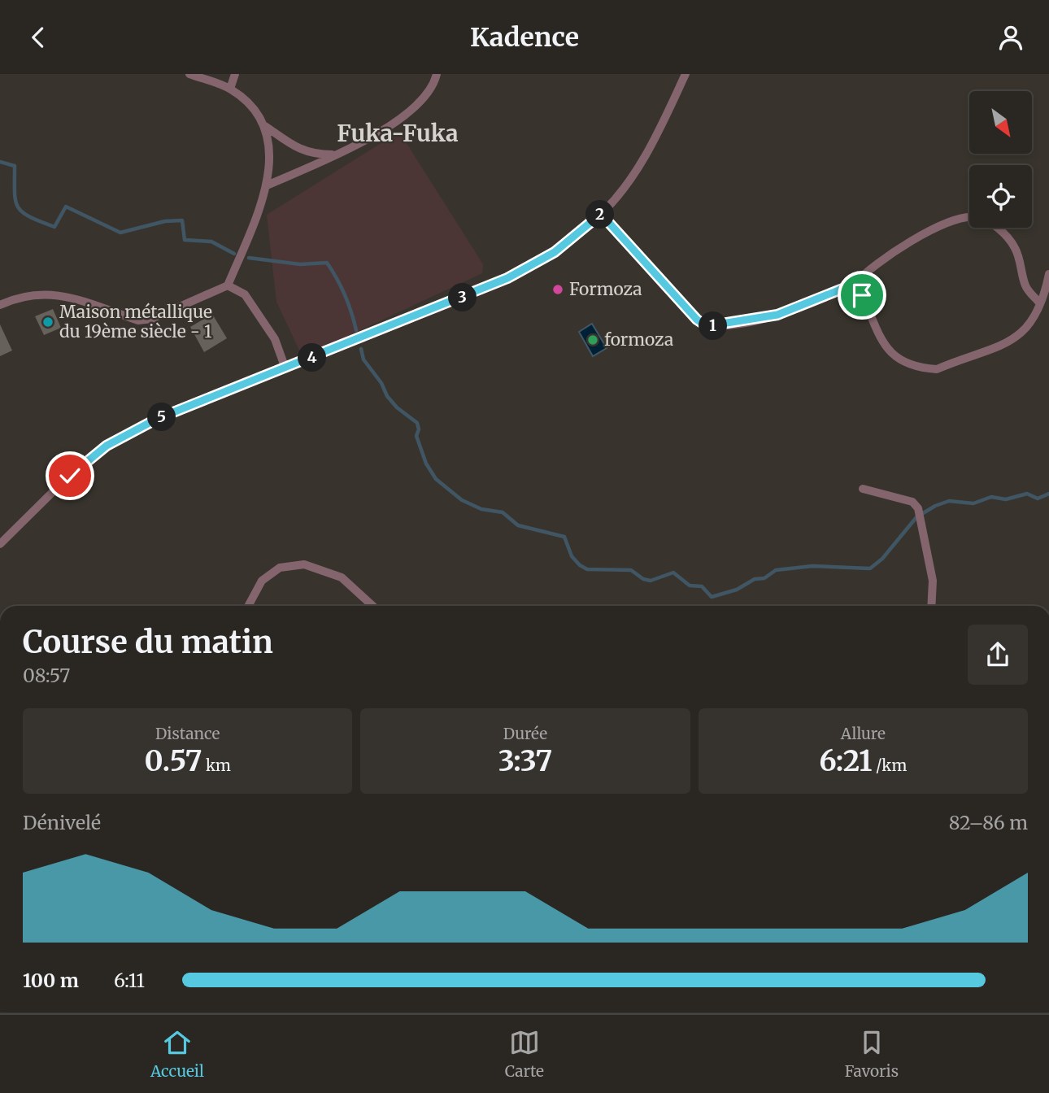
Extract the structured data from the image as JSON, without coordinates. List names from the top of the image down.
{
  "districts": ["Fuka-Fuka"],
  "places": ["Formoza", "Maison métallique du 19ème siècle - 1", "formoza"],
  "north": "bottom right",
  "page": {
    "header": "Kadence",
    "pins": [
      "2",
      "3",
      "1",
      "4",
      "5"
    ],
    "heading": ["Course du matin", "08:57"],
    "stats": [
      ["Distance", "0.57 km"],
      ["Durée", "3:37"],
      ["Allure", "6:21 /km"]
    ],
    "chart": ["Dénivelé", "82–86 m"],
    "list": [
      {
        "name": "100 m",
        "note": "6:11"
      }
    ],
    "tabs": ["Accueil", "Carte", "Favoris"]
  }
}
